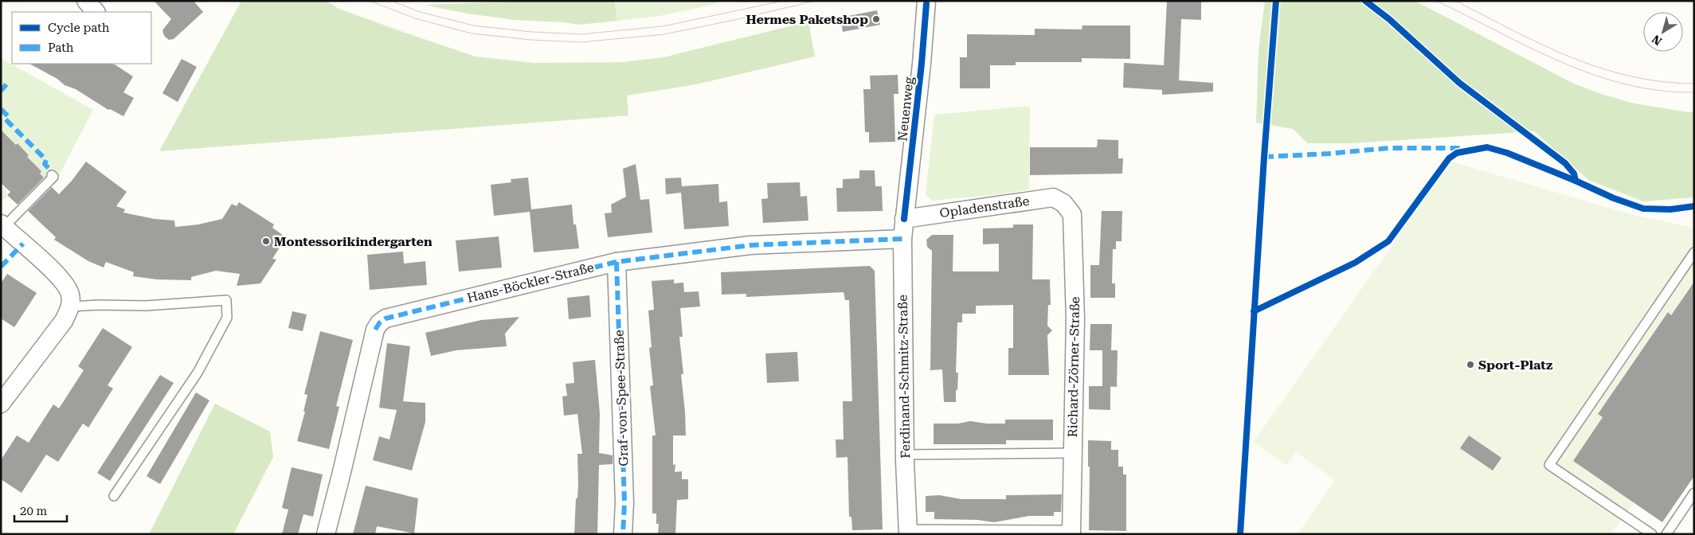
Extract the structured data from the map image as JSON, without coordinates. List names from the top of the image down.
{
  "streets": {
    "street": [
      "Neuenweg",
      "Opladenstraße",
      "Hans-Böckler-Straße",
      "Richard-Zörner-Straße",
      "Ferdinand-Schmitz-Straße",
      "Graf-von-Spee-Straße"
    ]
  },
  "crossings": [
    ["Neuenweg", "Opladenstraße"],
    ["Neuenweg", "Ferdinand-Schmitz-Straße"],
    ["Opladenstraße", "Richard-Zörner-Straße"],
    ["Opladenstraße", "Ferdinand-Schmitz-Straße"],
    ["Hans-Böckler-Straße", "Ferdinand-Schmitz-Straße"],
    ["Hans-Böckler-Straße", "Graf-von-Spee-Straße"]
  ],
  "places": ["Hermes Paketshop", "Montessorikindergarten", "Sport-Platz"],
  "legend": ["Cycle path", "Path"],
  "scale_bar": "20 m",
  "north": "bottom left"
}
